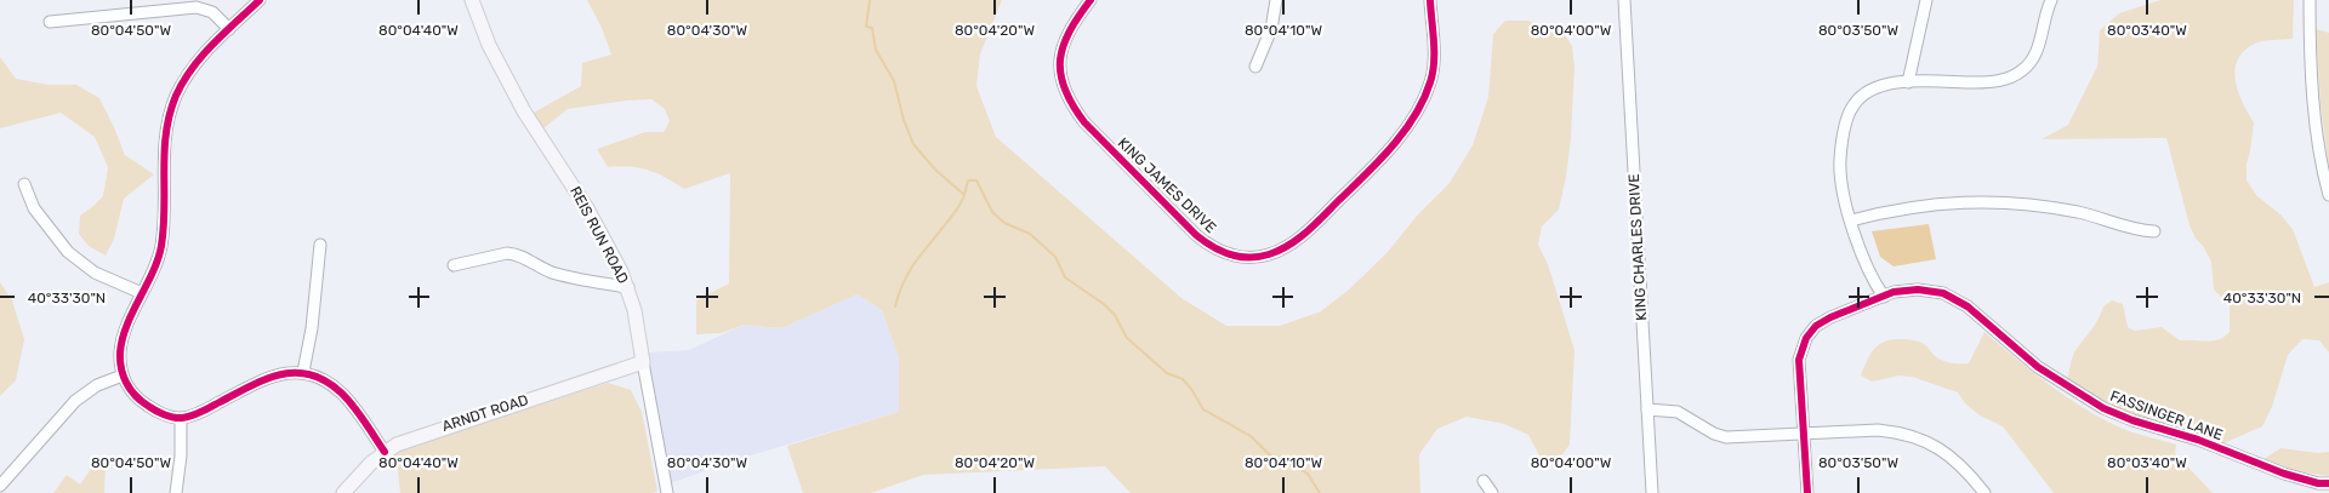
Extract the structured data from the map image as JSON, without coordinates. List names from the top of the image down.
{
  "streets": {
    "main road": ["REIS RUN ROAD", "ARNDT ROAD"],
    "street": ["KING JAMES DRIVE", "KING CHARLES DRIVE", "FASSINGER LANE"]
  },
  "crossings": [
    ["REIS RUN ROAD", "ARNDT ROAD"]
  ],
  "coordinates": [
    "80°04'50\"W",
    "80°04'40\"W",
    "80°04'30\"W",
    "80°04'20\"W",
    "80°04'10\"W",
    "80°04'00\"W",
    "80°03'50\"W",
    "80°03'40\"W",
    "40°33'30\"N"
  ]
}
